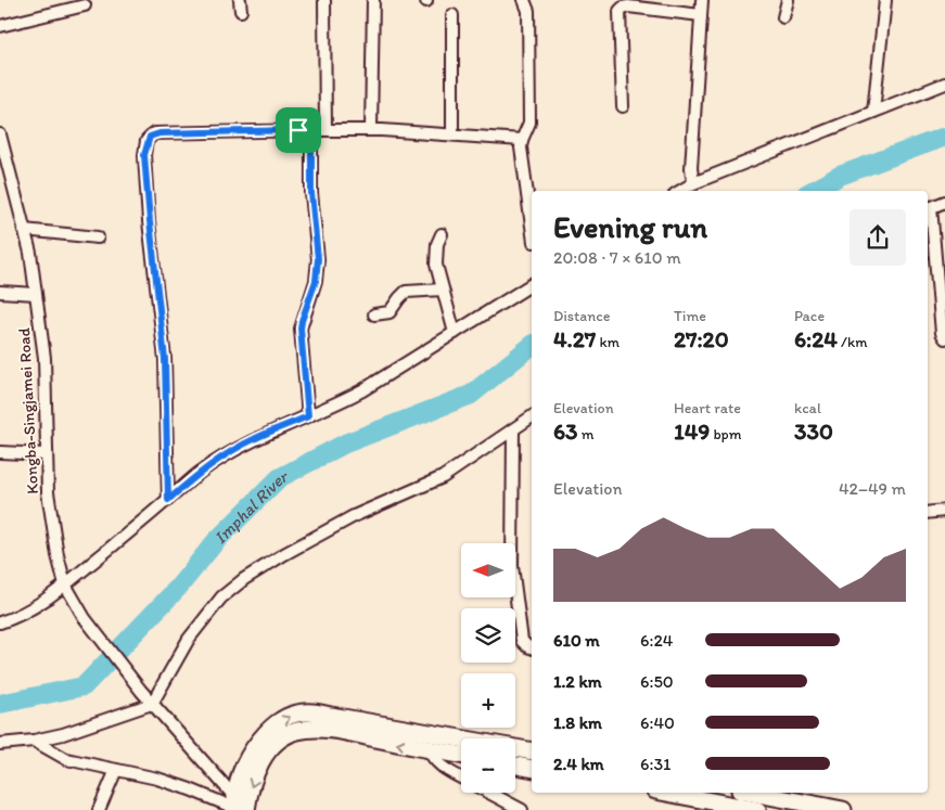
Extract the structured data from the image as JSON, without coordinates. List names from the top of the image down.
{
  "streets": {
    "street": ["Kongba-Singjamei Road"]
  },
  "water": ["Imphal River"],
  "north": "left",
  "page": {
    "heading": ["Evening run", "20:08 · 7 × 610 m"],
    "stats": [
      ["Distance", "4.27 km"],
      ["Time", "27:20"],
      ["Pace", "6:24 /km"],
      ["Elevation", "63 m"],
      ["Heart rate", "149 bpm"],
      ["kcal", "330"]
    ],
    "chart": ["Elevation", "42–49 m"],
    "map_buttons": ["+", "−"],
    "list": [
      {
        "name": "610 m",
        "note": "6:24"
      },
      {
        "name": "1.2 km",
        "note": "6:50"
      },
      {
        "name": "1.8 km",
        "note": "6:40"
      },
      {
        "name": "2.4 km",
        "note": "6:31"
      }
    ]
  }
}
